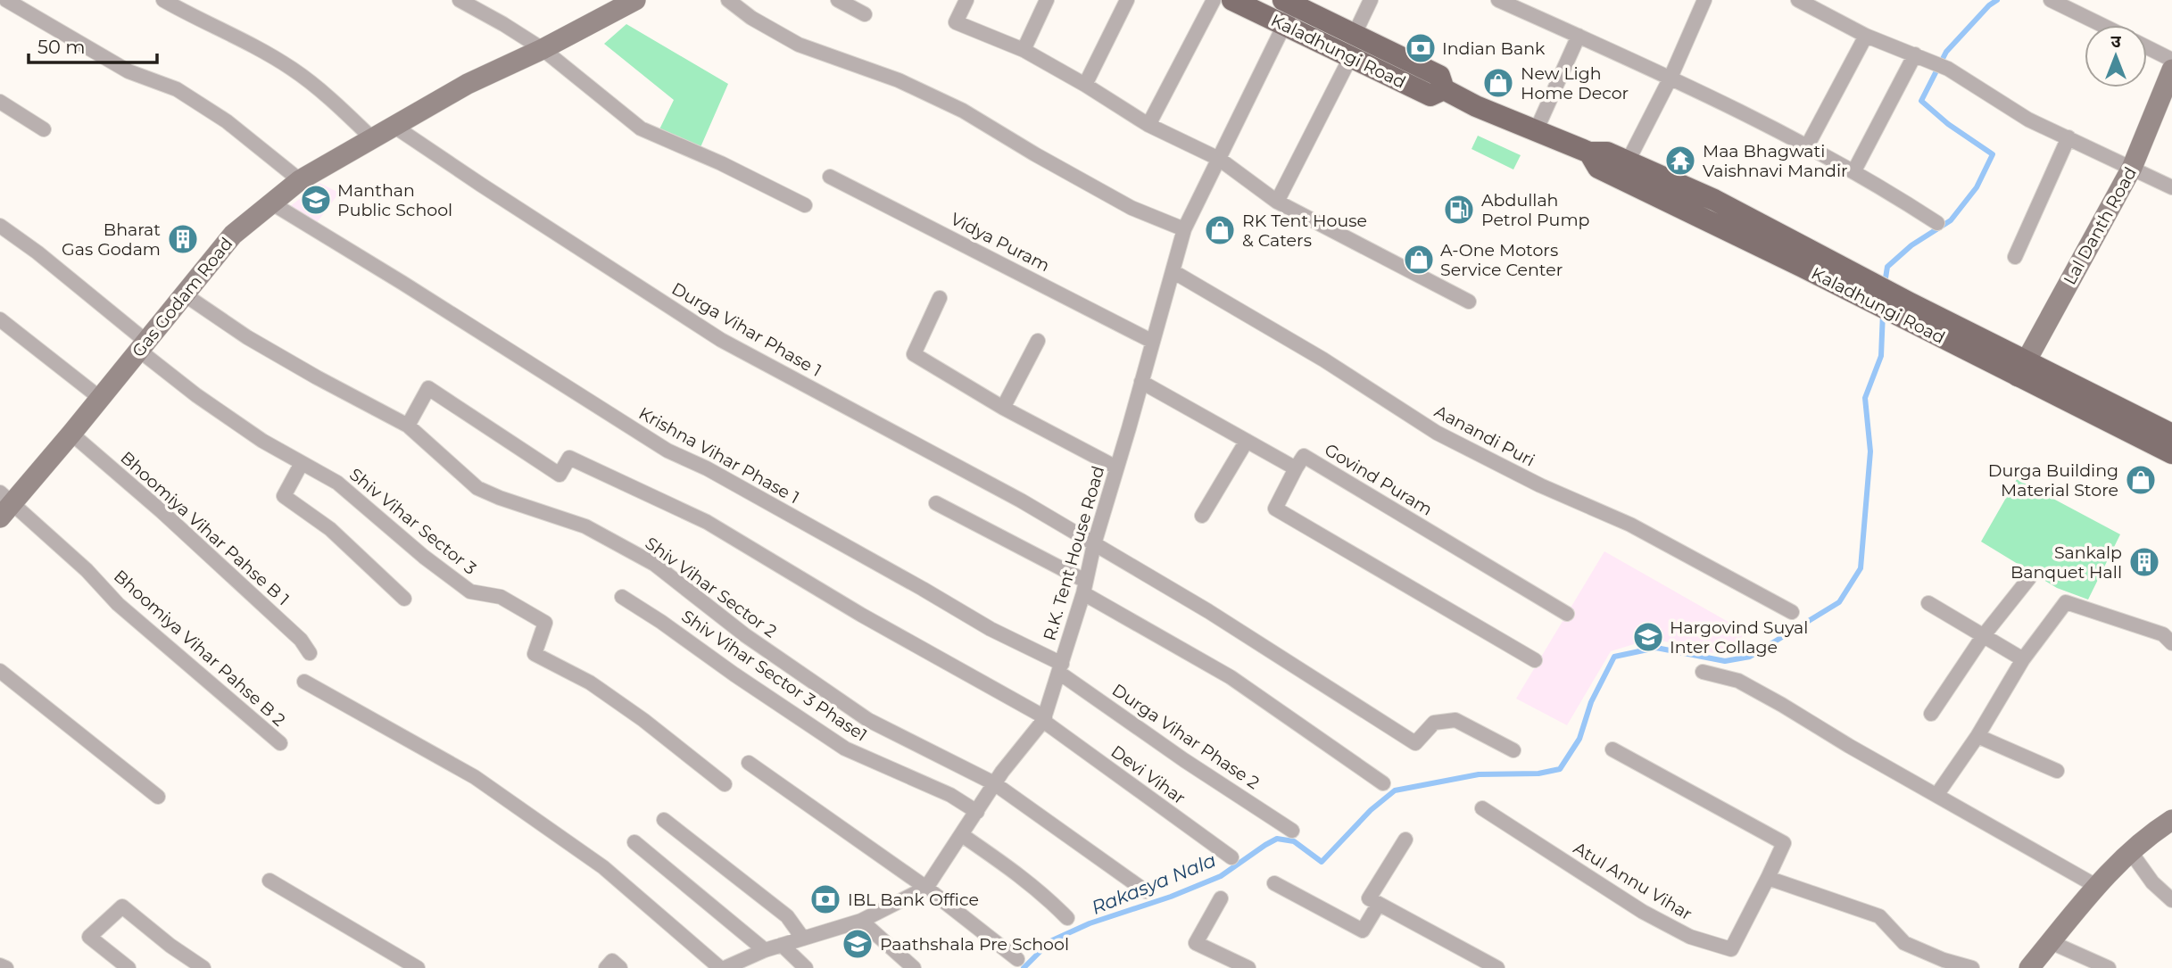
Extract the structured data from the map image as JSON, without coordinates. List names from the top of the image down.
{
  "streets": {
    "main road": ["Kaladhungi Road", "Lal Danth Road", "Gas Godam Road"],
    "street": [
      "Vidya Puram",
      "Durga Vihar Phase 1",
      "Aanandi Puri",
      "Krishna Vihar Phase 1",
      "Govind Puram",
      "Shiv Vihar Sector 3",
      "Bhoomiya Vihar Pahse B 1",
      "R.K. Tent House Road",
      "Shiv Vihar Sector 2",
      "Bhoomiya Vihar Pahse B 2",
      "Shiv Vihar Sector 3 Phase1",
      "Durga Vihar Phase 2",
      "Devi Vihar",
      "Atul Annu Vihar"
    ]
  },
  "crossings": [
    ["Kaladhungi Road", "Lal Danth Road"],
    ["Kaladhungi Road", "R.K. Tent House Road"],
    ["Vidya Puram", "R.K. Tent House Road"],
    ["Gas Godam Road", "Durga Vihar Phase 1"],
    ["Gas Godam Road", "Krishna Vihar Phase 1"],
    ["Gas Godam Road", "Shiv Vihar Sector 3"],
    ["Gas Godam Road", "Bhoomiya Vihar Pahse B 1"],
    ["Gas Godam Road", "Shiv Vihar Sector 2"],
    ["Gas Godam Road", "Bhoomiya Vihar Pahse B 2"],
    ["Durga Vihar Phase 1", "R.K. Tent House Road"],
    ["Aanandi Puri", "R.K. Tent House Road"],
    ["Krishna Vihar Phase 1", "R.K. Tent House Road"],
    ["Krishna Vihar Phase 1", "Durga Vihar Phase 2"],
    ["R.K. Tent House Road", "Shiv Vihar Sector 2"],
    ["R.K. Tent House Road", "Shiv Vihar Sector 3 Phase1"],
    ["R.K. Tent House Road", "Durga Vihar Phase 2"],
    ["R.K. Tent House Road", "Devi Vihar"],
    ["Shiv Vihar Sector 2", "Devi Vihar"]
  ],
  "water": ["Rakasya Nala"],
  "places": {
    "bank": ["Indian Bank", "IBL Bank Office"],
    "shop": [
      "New Ligh Home Decor",
      "RK Tent House & Caters",
      "A-One Motors Service Center",
      "Durga Building Material Store"
    ],
    "temple": ["Maa Bhagwati Vaishnavi Mandir"],
    "school or university": ["Manthan Public School", "Hargovind Suyal Inter Collage", "Paathshala Pre School"],
    "fuel station": ["Abdullah Petrol Pump"],
    "building": ["Bharat Gas Godam", "Sankalp Banquet Hall"]
  },
  "scale_bar": "50 m",
  "north": "top"
}
